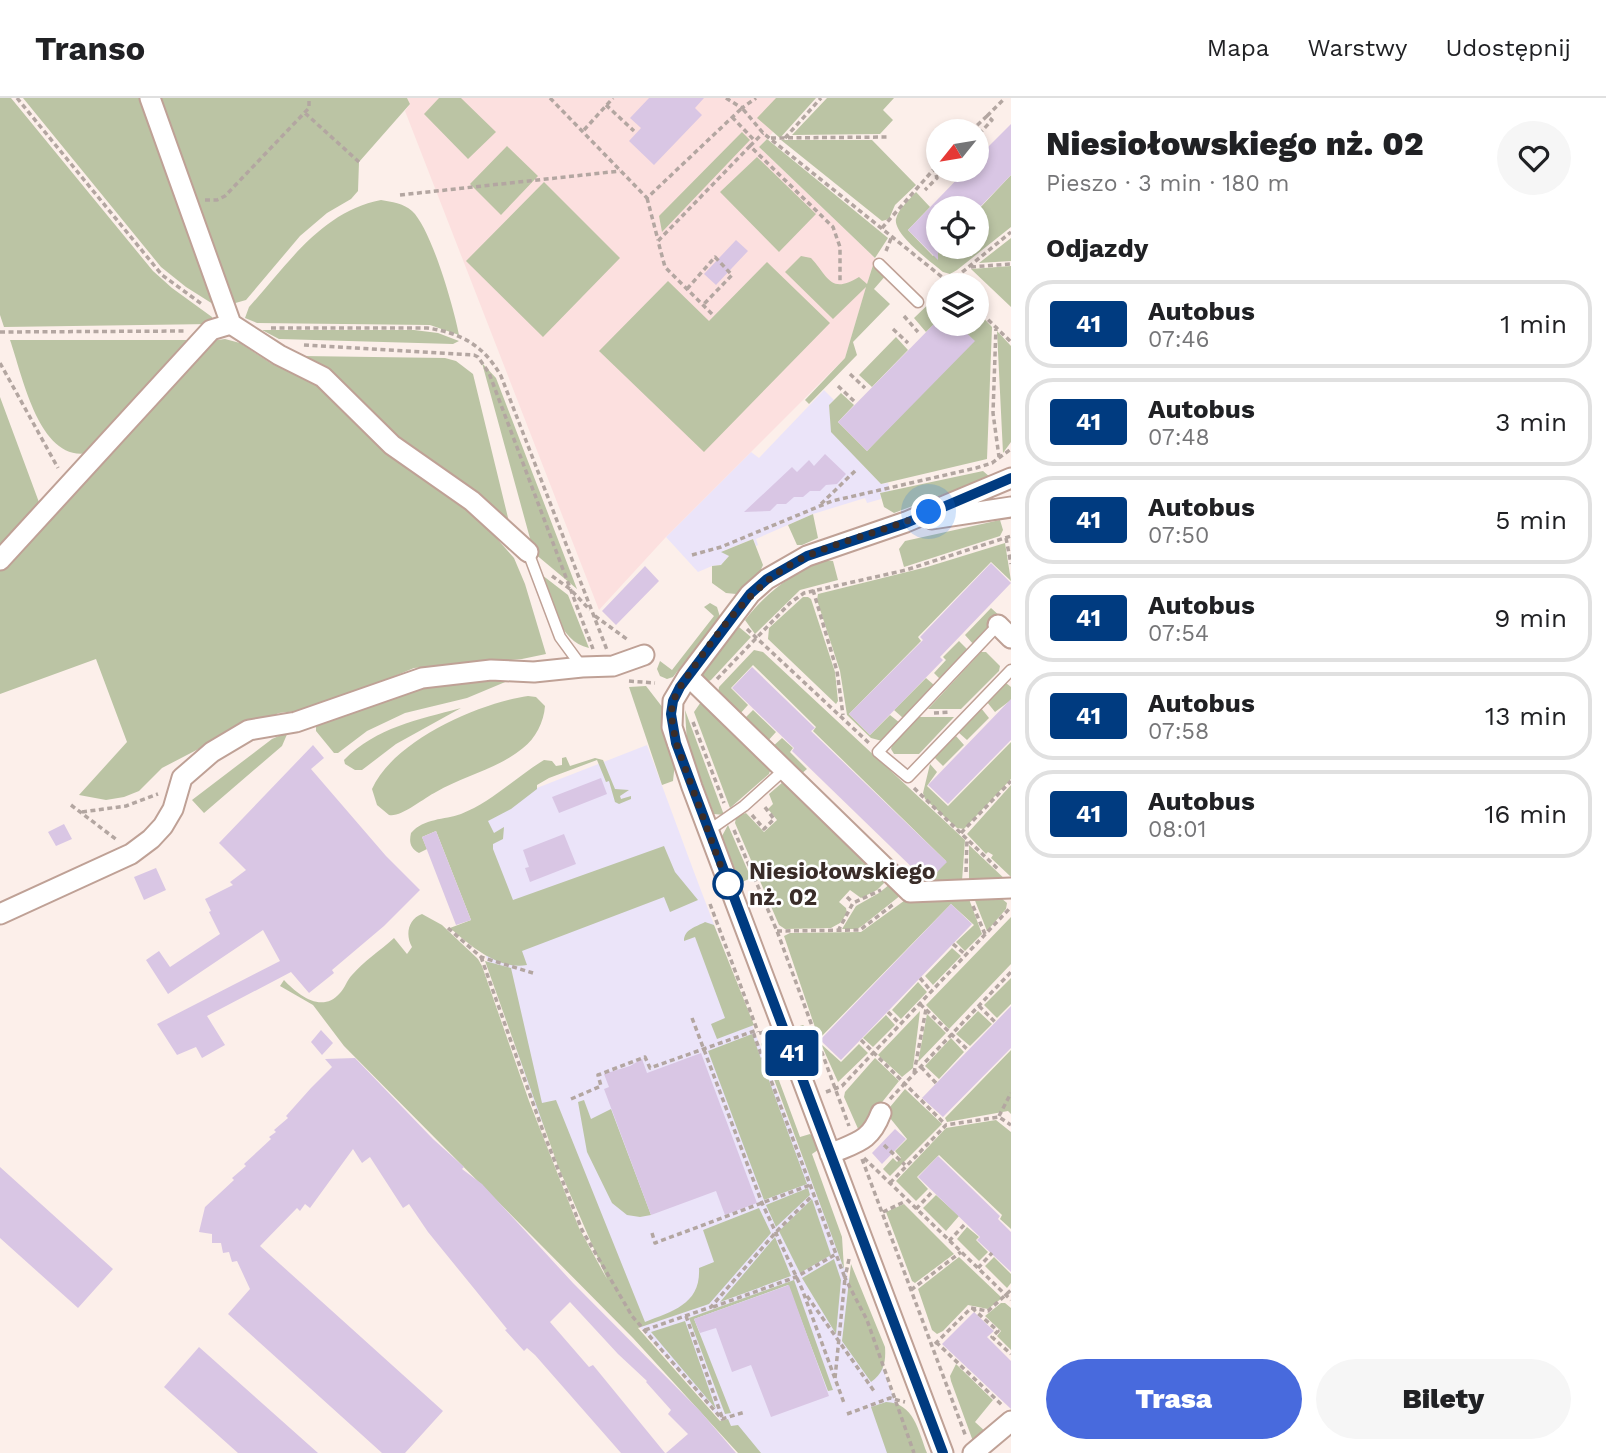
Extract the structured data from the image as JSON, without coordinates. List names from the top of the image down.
{
  "places": ["Niesiołowskiego nż. 02"],
  "lines": ["bus line 41"],
  "north": "bottom left",
  "page": {
    "header": "Transo",
    "nav": ["Mapa", "Warstwy", "Udostępnij"],
    "on_map": "41",
    "heading": [
      ["Niesiołowskiego nż. 02", "Pieszo · 3 min · 180 m"],
      "Odjazdy"
    ],
    "list": [
      {
        "mark": "41",
        "name": "Autobus",
        "note": "07:46",
        "value": "1 min"
      },
      {
        "mark": "41",
        "name": "Autobus",
        "note": "07:48",
        "value": "3 min"
      },
      {
        "mark": "41",
        "name": "Autobus",
        "note": "07:50",
        "value": "5 min"
      },
      {
        "mark": "41",
        "name": "Autobus",
        "note": "07:54",
        "value": "9 min"
      },
      {
        "mark": "41",
        "name": "Autobus",
        "note": "07:58",
        "value": "13 min"
      },
      {
        "mark": "41",
        "name": "Autobus",
        "note": "08:01",
        "value": "16 min"
      }
    ],
    "buttons": ["Trasa", "Bilety"]
  }
}
